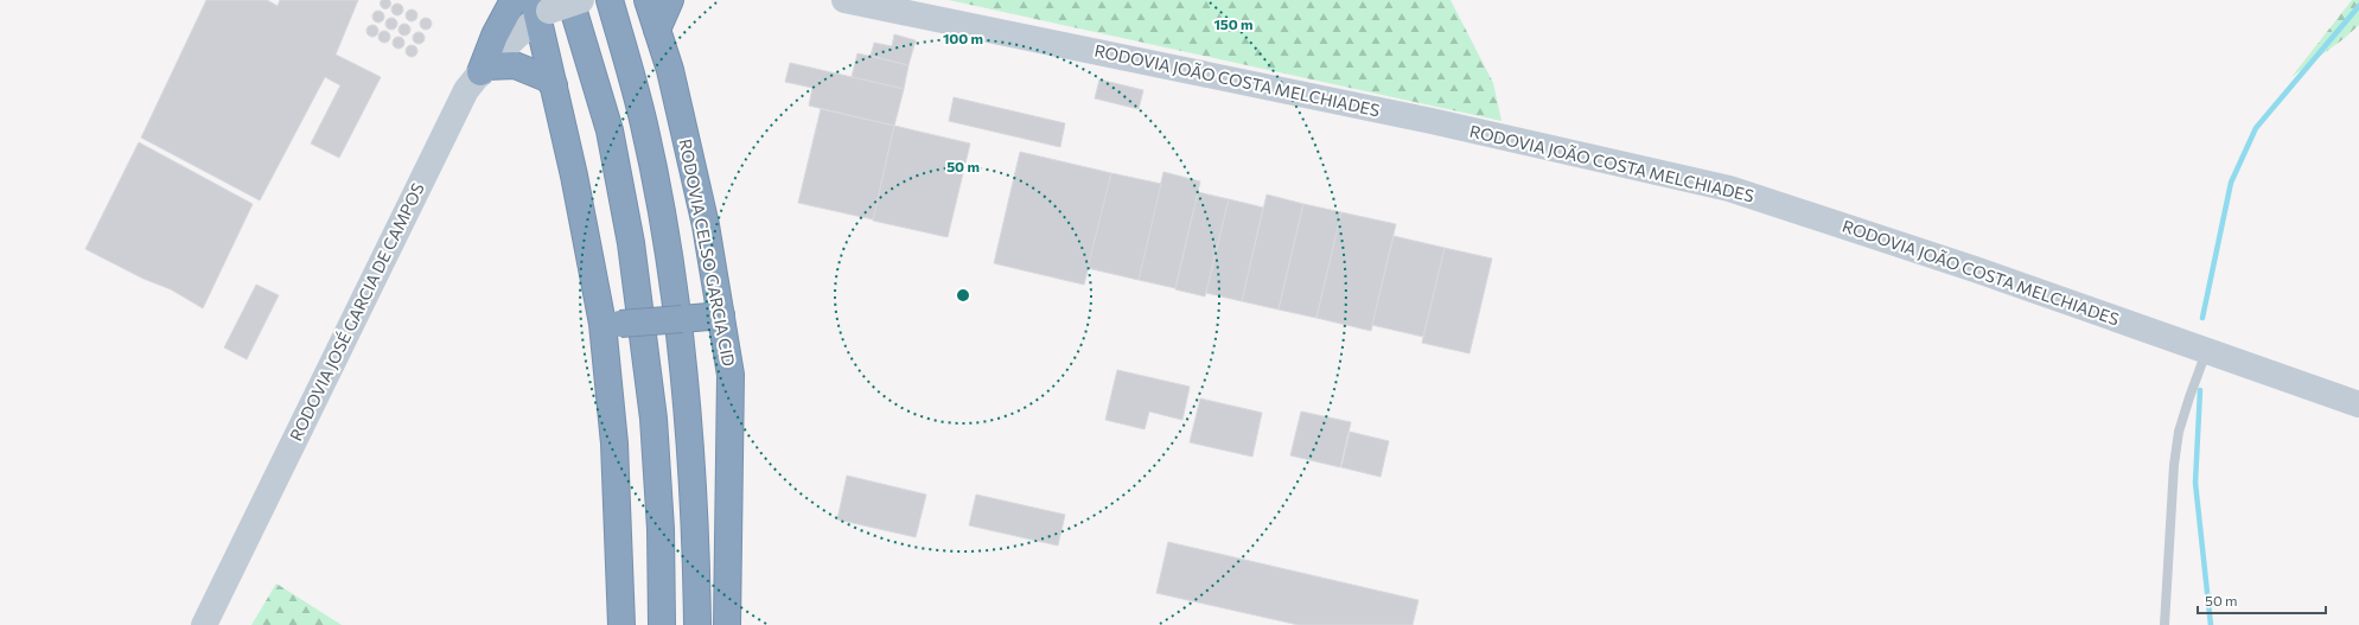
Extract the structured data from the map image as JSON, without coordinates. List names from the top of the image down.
{
  "streets": {
    "highway": ["RODOVIA CELSO GARCIA CID"],
    "street": ["RODOVIA JOÃO COSTA MELCHIADES", "RODOVIA JOSÉ GARCIA DE CAMPOS"]
  },
  "scale_bar": "50 m",
  "rings": ["150 m", "100 m", "50 m"]
}
